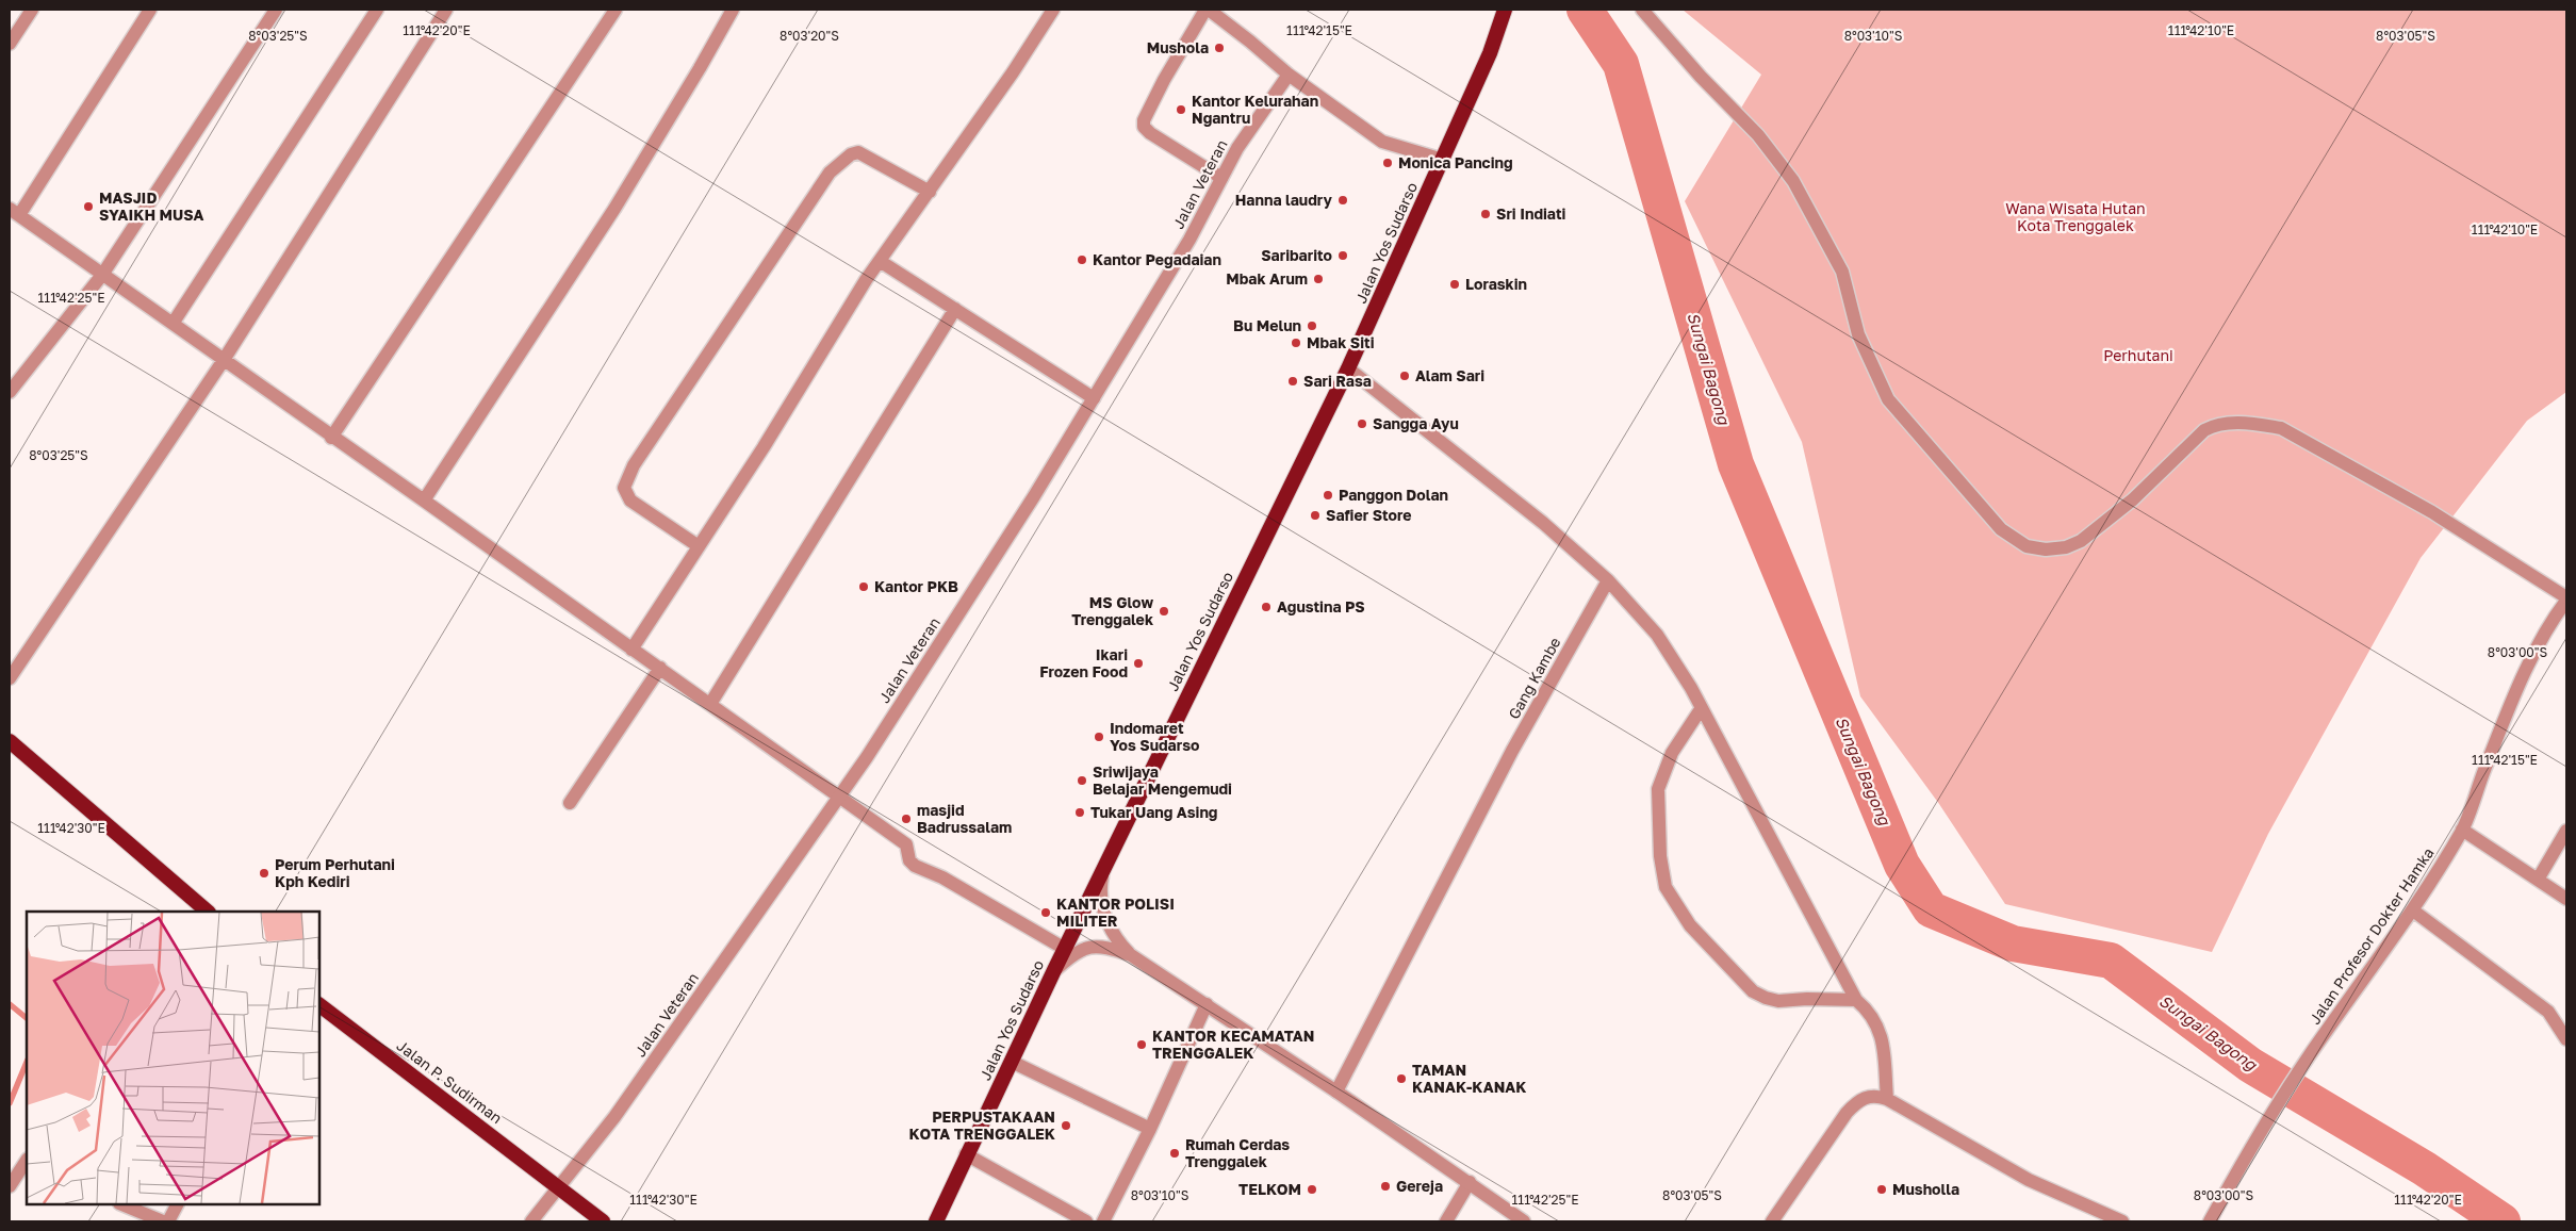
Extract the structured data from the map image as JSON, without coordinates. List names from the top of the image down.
{
  "streets": {
    "highway": ["Jalan Yos Sudarso", "Jalan P. Sudirman"],
    "street": ["Jalan Veteran", "Gang Kambe", "Jalan Profesor Dokter Hamka"]
  },
  "crossings": [
    ["Jalan Veteran", "Jalan P. Sudirman"]
  ],
  "water": ["Sungai Bagong"],
  "parks": ["Wana Wisata Hutan Kota Trenggalek", "Perhutani"],
  "places": [
    "Mushola",
    "Kantor Kelurahan Ngantru",
    "Monica Pancing",
    "Hanna laudry",
    "MASJID SYAIKH MUSA",
    "Sri Indiati",
    "Saribarito",
    "Kantor Pegadaian",
    "Mbak Arum",
    "Loraskin",
    "Bu Melun",
    "Mbak Siti",
    "Alam Sari",
    "Sari Rasa",
    "Sangga Ayu",
    "Panggon Dolan",
    "Safier Store",
    "Kantor PKB",
    "Agustina PS",
    "MS Glow Trenggalek",
    "Ikari Frozen Food",
    "Indomaret Yos Sudarso",
    "Sriwijaya Belajar Mengemudi",
    "Tukar Uang Asing",
    "masjid Badrussalam",
    "Perum Perhutani Kph Kediri",
    "KANTOR POLISI MILITER",
    "KANTOR KECAMATAN TRENGGALEK",
    "TAMAN KANAK-KANAK",
    "PERPUSTAKAAN KOTA TRENGGALEK",
    "Rumah Cerdas Trenggalek",
    "Gereja",
    "TELKOM",
    "Musholla"
  ],
  "coordinates": [
    "111°42'20\"E",
    "111°42'15\"E",
    "111°42'10\"E",
    "8°03'20\"S",
    "8°03'10\"S",
    "8°03'25\"S",
    "8°03'05\"S",
    "111°42'25\"E",
    "8°03'00\"S",
    "111°42'30\"E"
  ]
}
